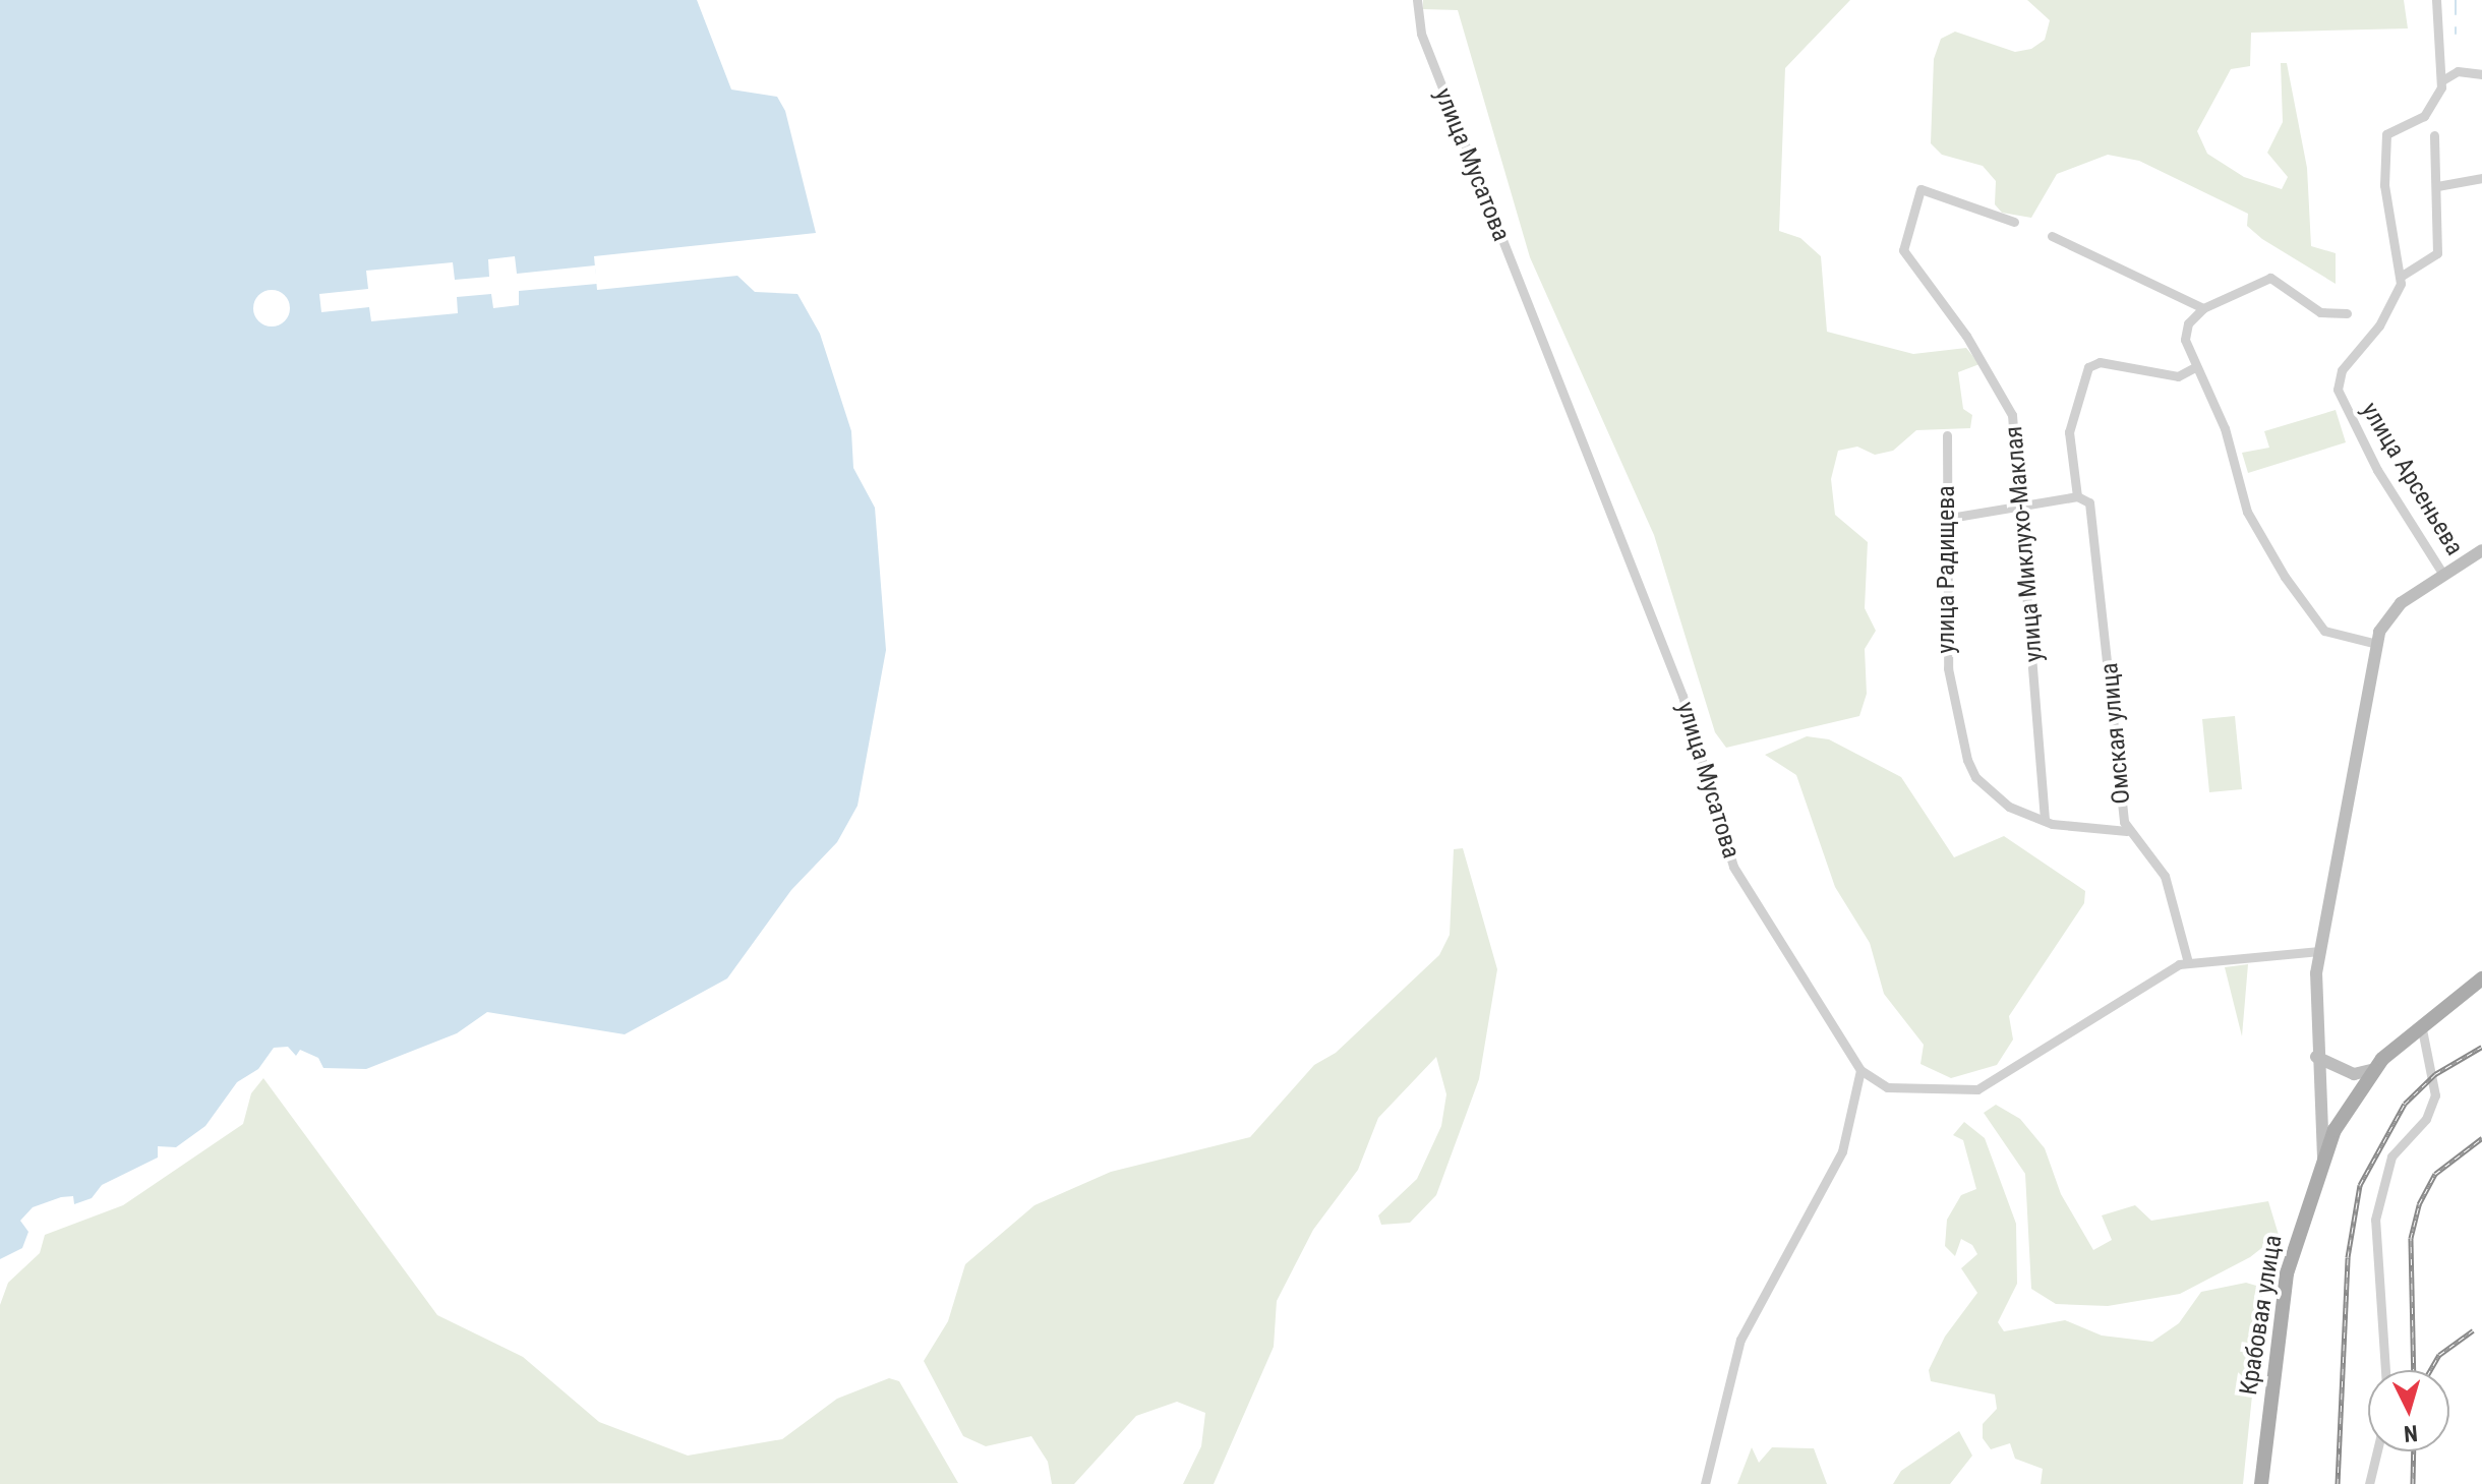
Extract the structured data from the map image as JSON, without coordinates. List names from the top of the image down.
{
  "streets": {
    "main road": ["улица Арсеньева", "Крабовая улица"],
    "street": [
      "улица Мусатова",
      "улица Миклухо-Маклая",
      "улица Радищева",
      "Омская улица"
    ]
  },
  "crossings": [
    ["улица Арсеньева", "Крабовая улица"],
    ["улица Миклухо-Маклая", "улица Радищева"],
    ["улица Радищева", "Омская улица"]
  ],
  "north": "bottom"
}
